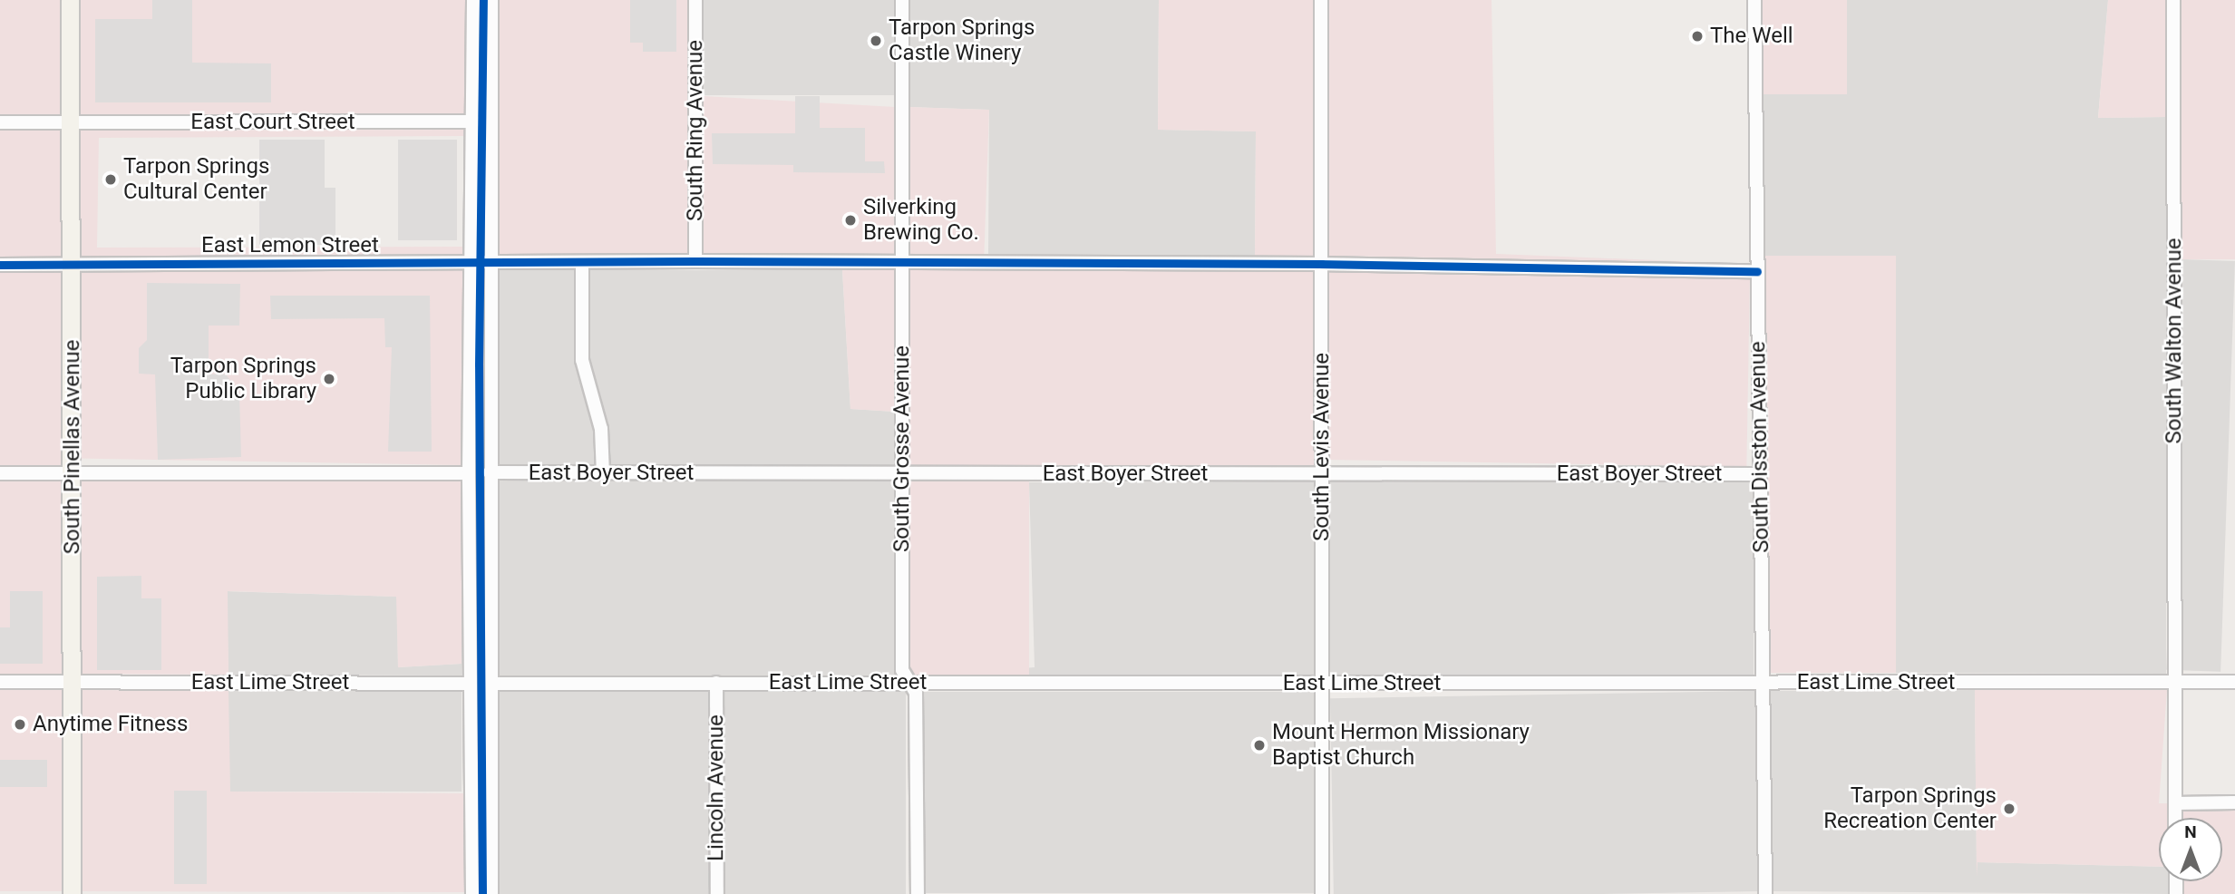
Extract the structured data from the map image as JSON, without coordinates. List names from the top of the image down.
{
  "streets": {
    "main road": ["South Pinellas Avenue"],
    "street": [
      "East Court Street",
      "South Ring Avenue",
      "East Lemon Street",
      "South Walton Avenue",
      "South Levis Avenue",
      "South Disston Avenue",
      "South Grosse Avenue",
      "East Boyer Street",
      "East Lime Street",
      "Lincoln Avenue"
    ]
  },
  "crossings": [
    ["East Court Street", "South Pinellas Avenue"],
    ["South Ring Avenue", "East Lemon Street"],
    ["East Lemon Street", "South Pinellas Avenue"],
    ["East Lemon Street", "South Levis Avenue"],
    ["East Lemon Street", "South Disston Avenue"],
    ["East Lemon Street", "South Grosse Avenue"],
    ["South Walton Avenue", "East Lime Street"],
    ["South Pinellas Avenue", "East Lime Street"],
    ["South Levis Avenue", "East Boyer Street"],
    ["South Levis Avenue", "East Lime Street"],
    ["South Disston Avenue", "East Boyer Street"],
    ["South Disston Avenue", "East Lime Street"],
    ["South Grosse Avenue", "East Boyer Street"],
    ["South Grosse Avenue", "East Lime Street"],
    ["East Lime Street", "Lincoln Avenue"]
  ],
  "places": [
    "The Well",
    "Tarpon Springs Castle Winery",
    "Tarpon Springs Cultural Center",
    "Silverking Brewing Co.",
    "Tarpon Springs Public Library",
    "Anytime Fitness",
    "Mount Hermon Missionary Baptist Church",
    "Tarpon Springs Recreation Center"
  ],
  "north": "top"
}
